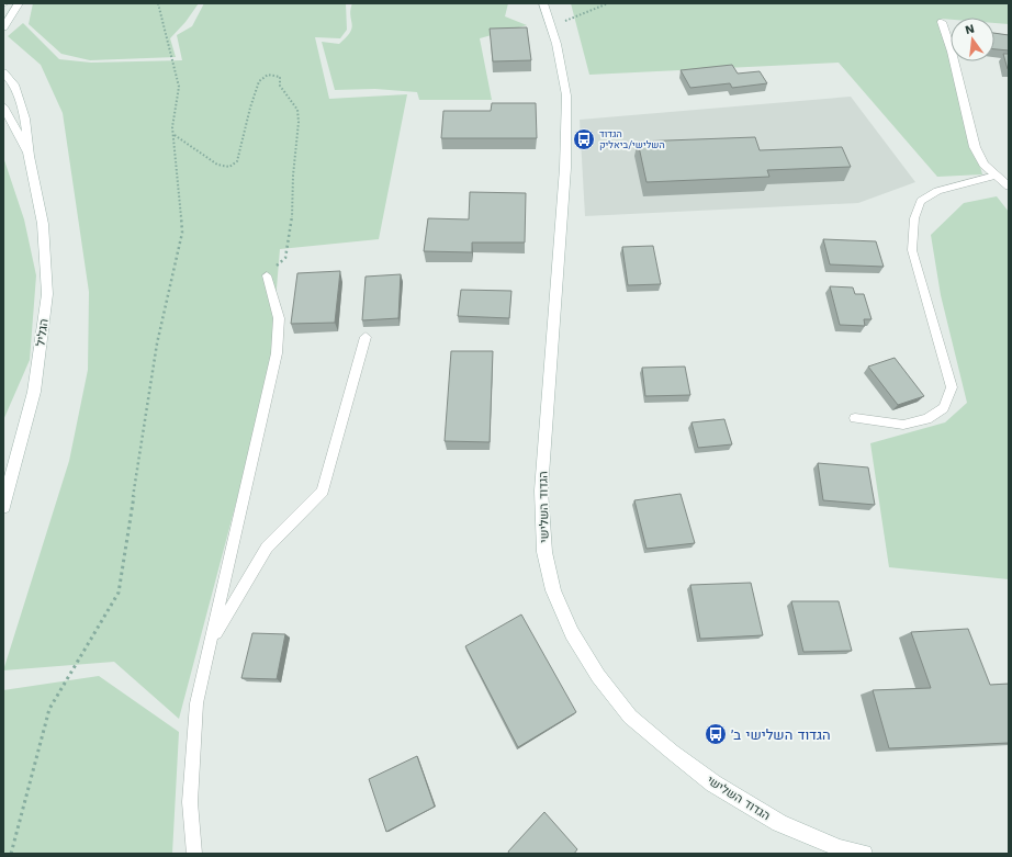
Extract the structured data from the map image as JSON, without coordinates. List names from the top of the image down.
{
  "streets": {
    "street": ["הגליל", "הגדוד השלישי"]
  },
  "places": {
    "bus stop": ["הגדוד השלישי/ביאליק", "הגדוד השלישי ב׳"]
  },
  "north": "top"
}
